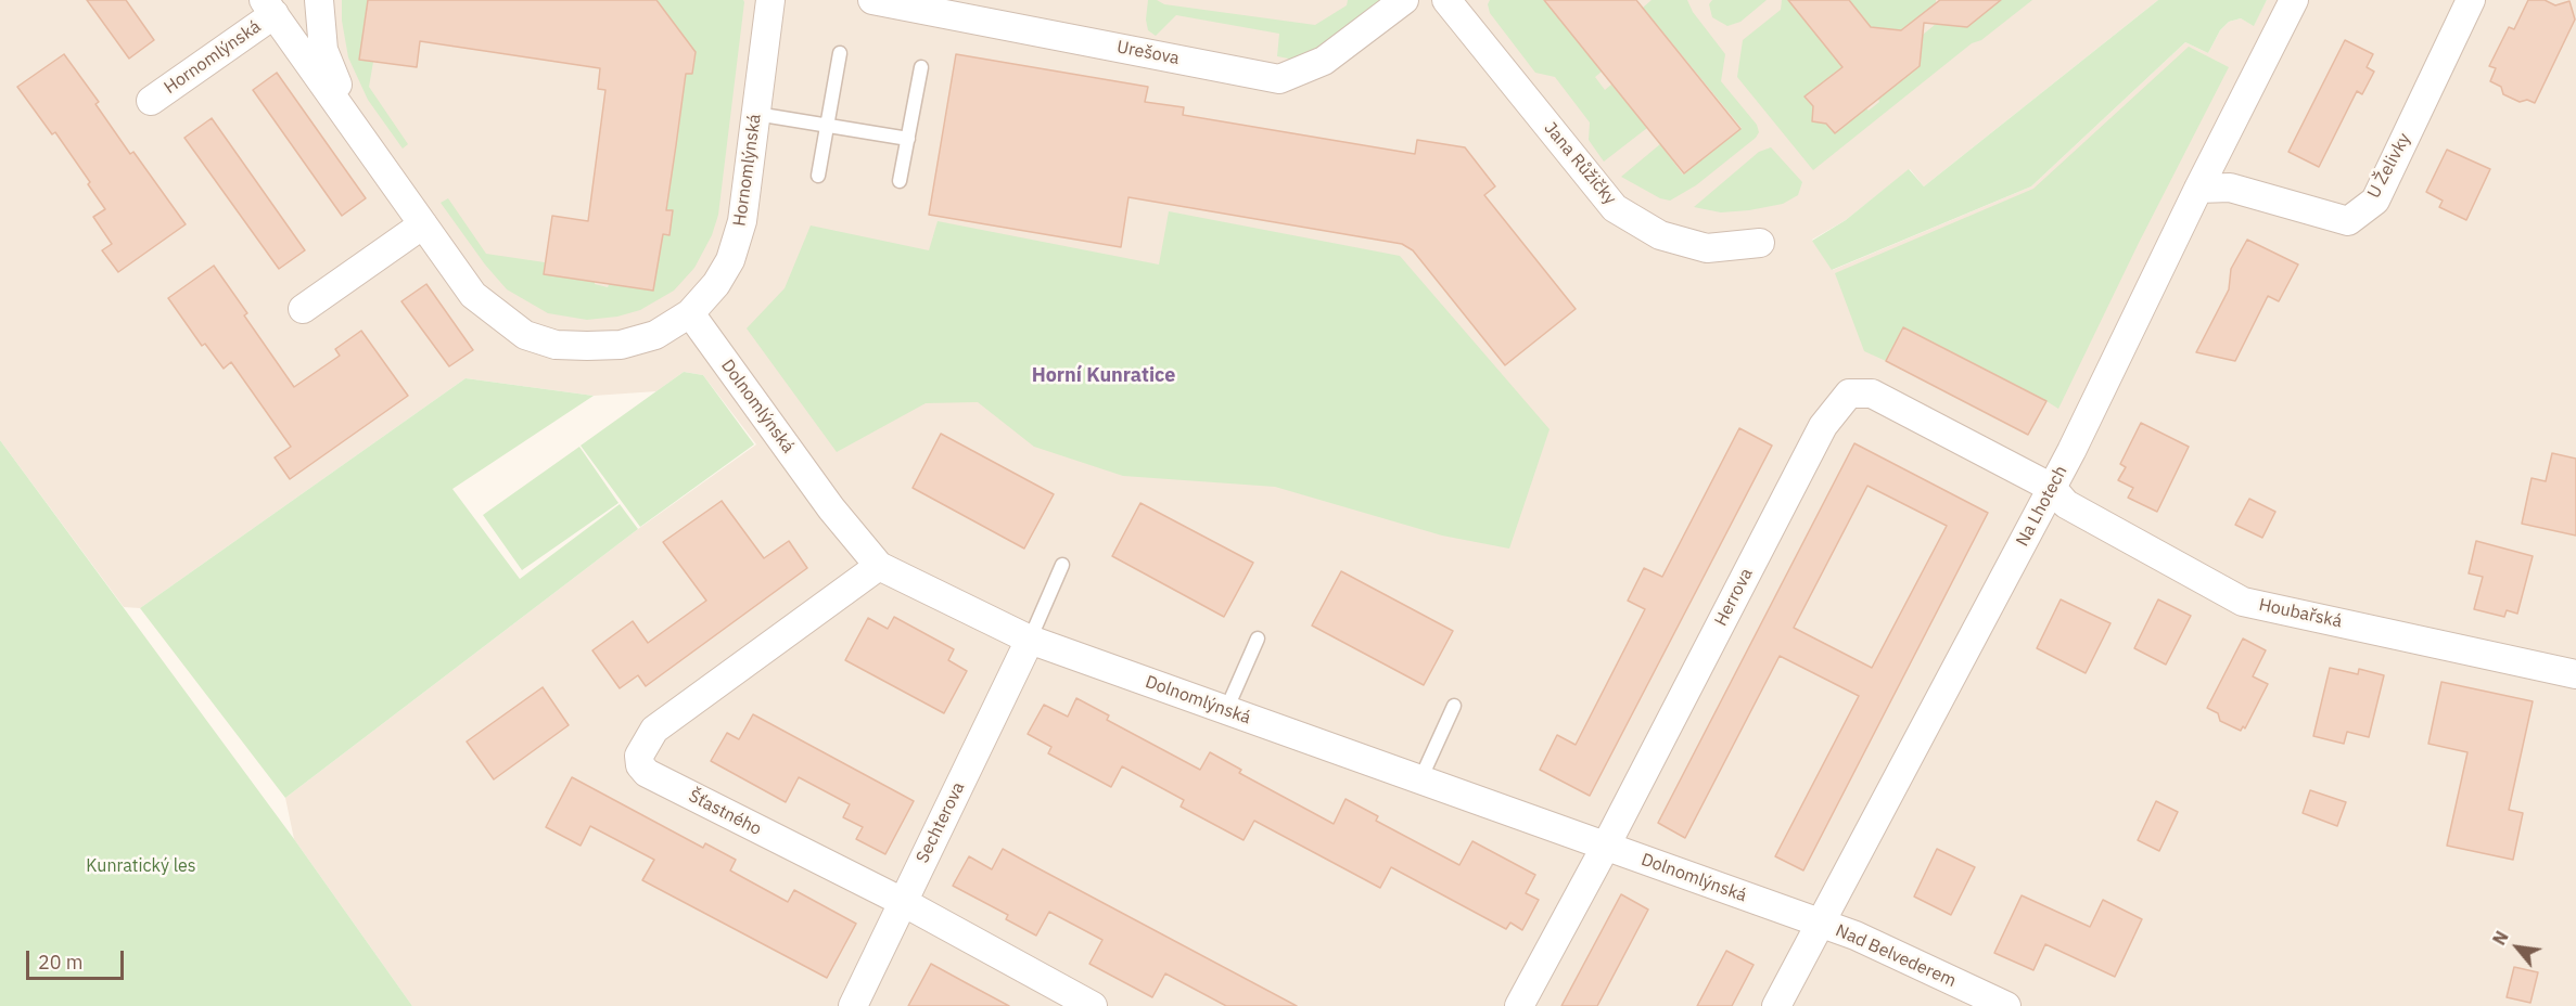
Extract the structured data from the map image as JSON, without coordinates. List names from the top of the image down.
{
  "streets": {
    "street": [
      "Urešova",
      "Hornomlýnská",
      "Jana Růžičky",
      "U Želivky",
      "Dolnomlýnská",
      "Na Lhotech",
      "Herrova",
      "Houbařská",
      "Šťastného",
      "Sechterova",
      "Nad Belvederem"
    ]
  },
  "crossings": [
    ["Hornomlýnská", "Dolnomlýnská"],
    ["U Želivky", "Na Lhotech"],
    ["Dolnomlýnská", "Na Lhotech"],
    ["Dolnomlýnská", "Herrova"],
    ["Dolnomlýnská", "Šťastného"],
    ["Dolnomlýnská", "Sechterova"],
    ["Dolnomlýnská", "Nad Belvederem"],
    ["Na Lhotech", "Herrova"],
    ["Na Lhotech", "Houbařská"],
    ["Na Lhotech", "Nad Belvederem"],
    ["Herrova", "Houbařská"],
    ["Šťastného", "Sechterova"]
  ],
  "districts": ["Horní Kunratice"],
  "parks": ["Kunratický les"],
  "scale_bar": "20 m",
  "north": "top left"
}
